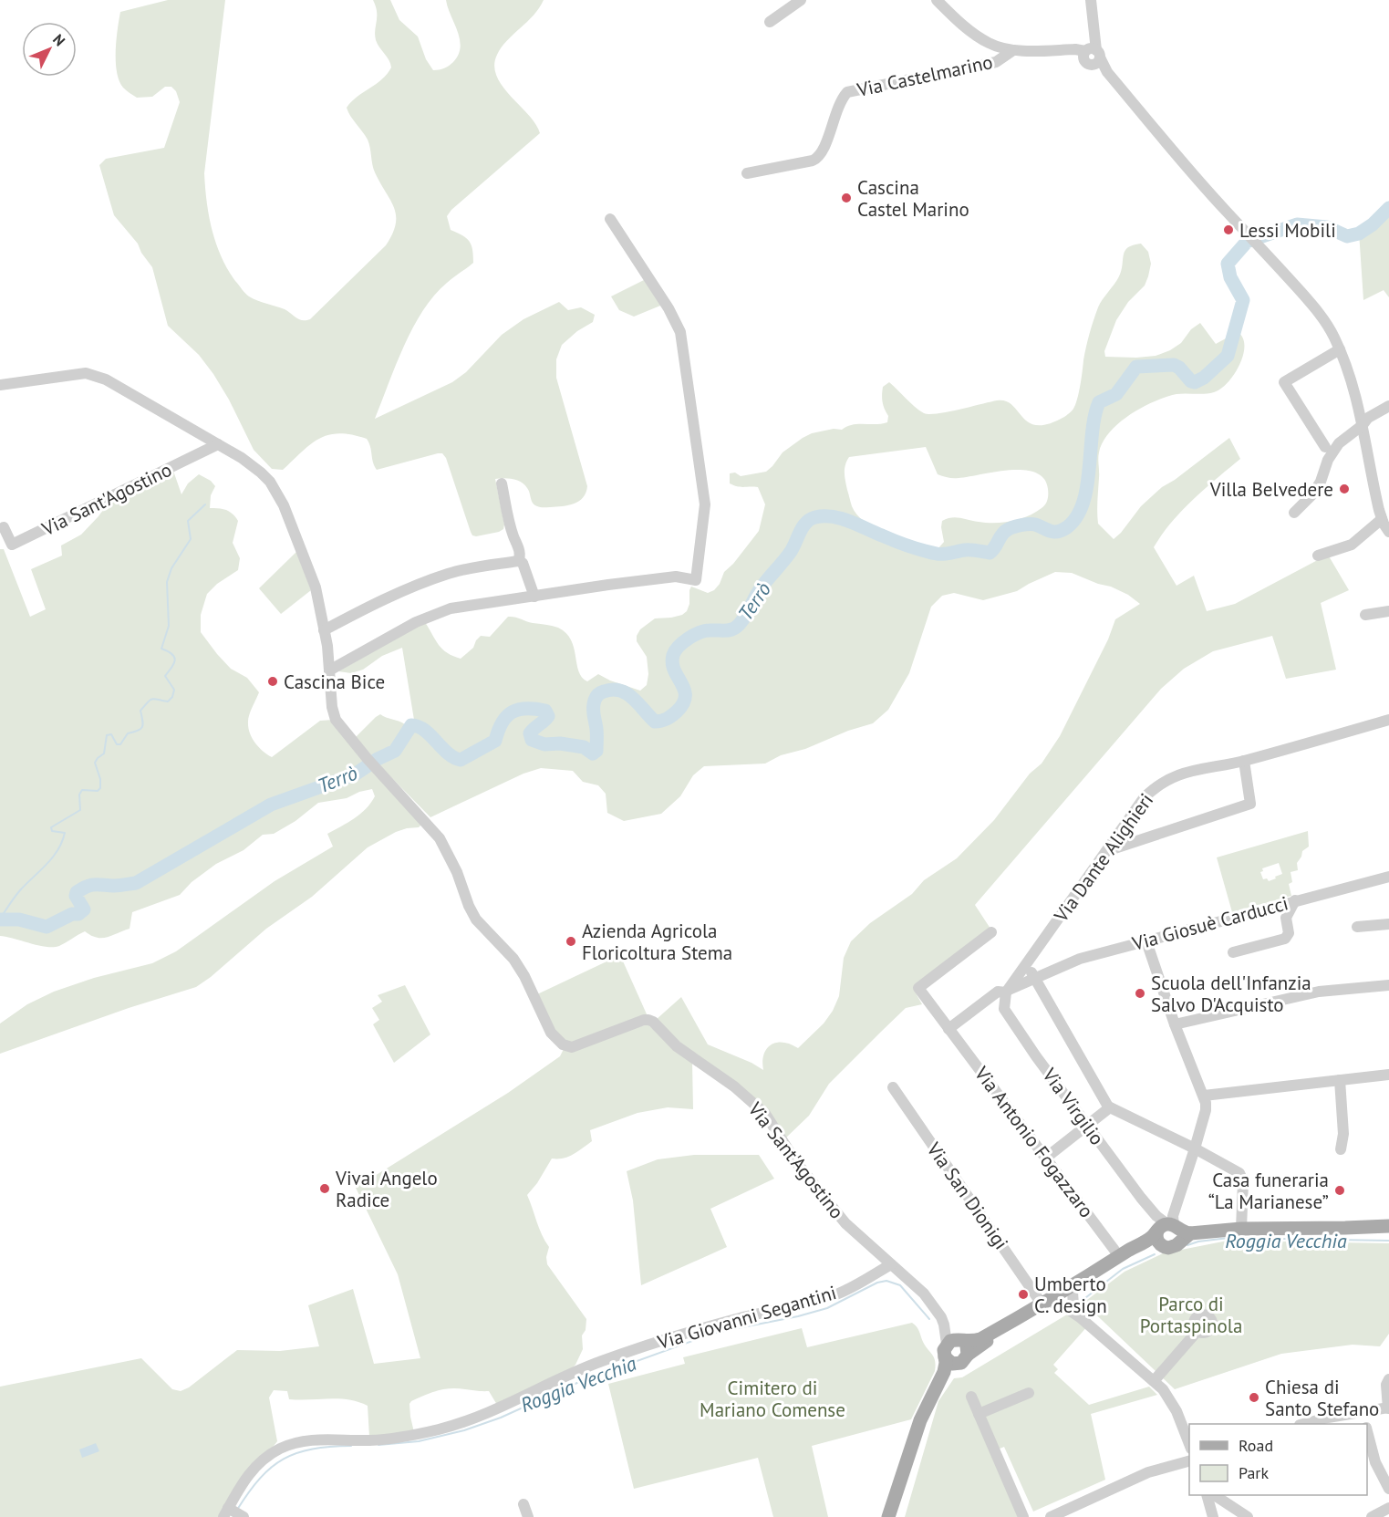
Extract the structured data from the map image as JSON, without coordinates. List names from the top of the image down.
{
  "streets": {
    "street": [
      "Via Castelmarino",
      "Via Sant'Agostino",
      "Via Dante Alighieri",
      "Via Giosuè Carducci",
      "Via Virgilio",
      "Via Antonio Fogazzaro",
      "Via San Dionigi",
      "Via Giovanni Segantini"
    ]
  },
  "crossings": [
    ["Via Sant'Agostino", "Via Giovanni Segantini"],
    ["Via Dante Alighieri", "Via Giosuè Carducci"],
    ["Via Dante Alighieri", "Via Virgilio"],
    ["Via Giosuè Carducci", "Via Virgilio"]
  ],
  "water": ["Terrò", "Roggia Vecchia"],
  "parks": ["Parco di Portaspinola", "Cimitero di Mariano Comense"],
  "places": [
    "Cascina Castel Marino",
    "Lessi Mobili",
    "Villa Belvedere",
    "Cascina Bice",
    "Azienda Agricola Floricoltura Stema",
    "Scuola dell'Infanzia Salvo D'Acquisto",
    "Vivai Angelo Radice",
    "Casa funeraria “La Marianese”",
    "Umberto C. design",
    "Chiesa di Santo Stefano"
  ],
  "legend": ["Road", "Park"],
  "north": "top right"
}
